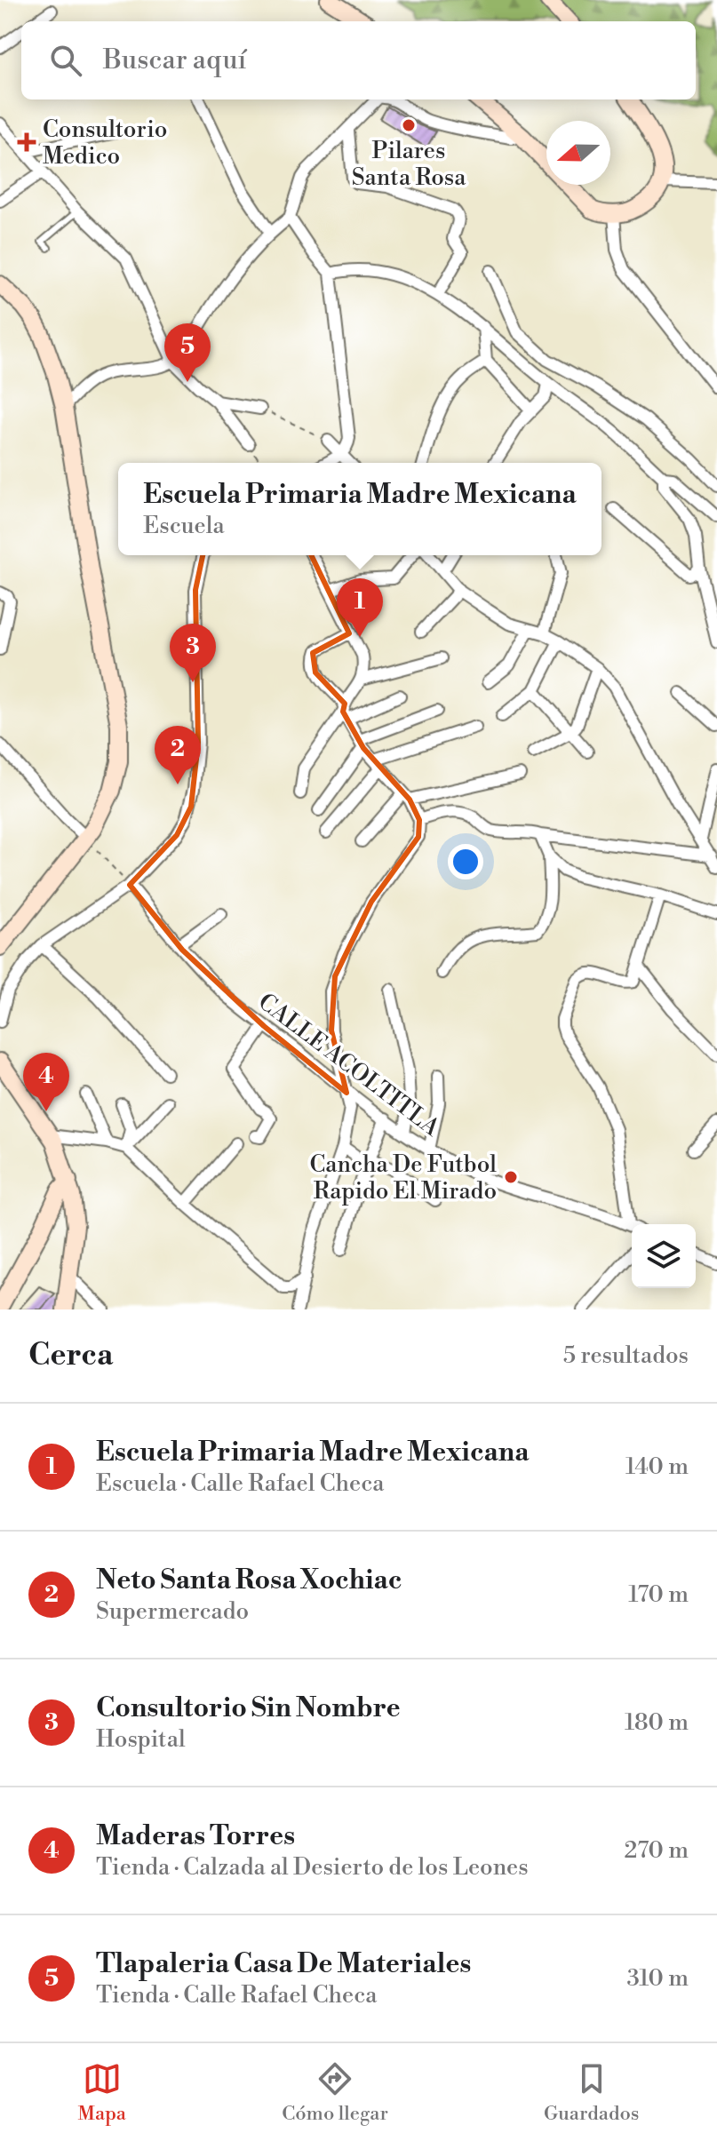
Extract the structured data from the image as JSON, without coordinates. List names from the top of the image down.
{
  "streets": {
    "street": ["CALLE ACOLTITLA"]
  },
  "places": {
    "other": ["Pilares Santa Rosa", "Cancha De Futbol Rapido El Mirado"],
    "health": ["Consultorio Medico"]
  },
  "north": "left",
  "page": {
    "search": "Buscar aquí",
    "pins": [
      "5",
      "1",
      "3",
      "2",
      "4"
    ],
    "popup": ["Escuela Primaria Madre Mexicana", "Escuela"],
    "heading": ["Cerca", "5 resultados"],
    "list": [
      {
        "mark": "1",
        "name": "Escuela Primaria Madre Mexicana",
        "note": "Escuela · Calle Rafael Checa",
        "value": "140 m"
      },
      {
        "mark": "2",
        "name": "Neto Santa Rosa Xochiac",
        "note": "Supermercado",
        "value": "170 m"
      },
      {
        "mark": "3",
        "name": "Consultorio Sin Nombre",
        "note": "Hospital",
        "value": "180 m"
      },
      {
        "mark": "4",
        "name": "Maderas Torres",
        "note": "Tienda · Calzada al Desierto de los Leones",
        "value": "270 m"
      },
      {
        "mark": "5",
        "name": "Tlapaleria Casa De Materiales",
        "note": "Tienda · Calle Rafael Checa",
        "value": "310 m"
      }
    ],
    "nav": ["Mapa", "Cómo llegar", "Guardados"]
  }
}
